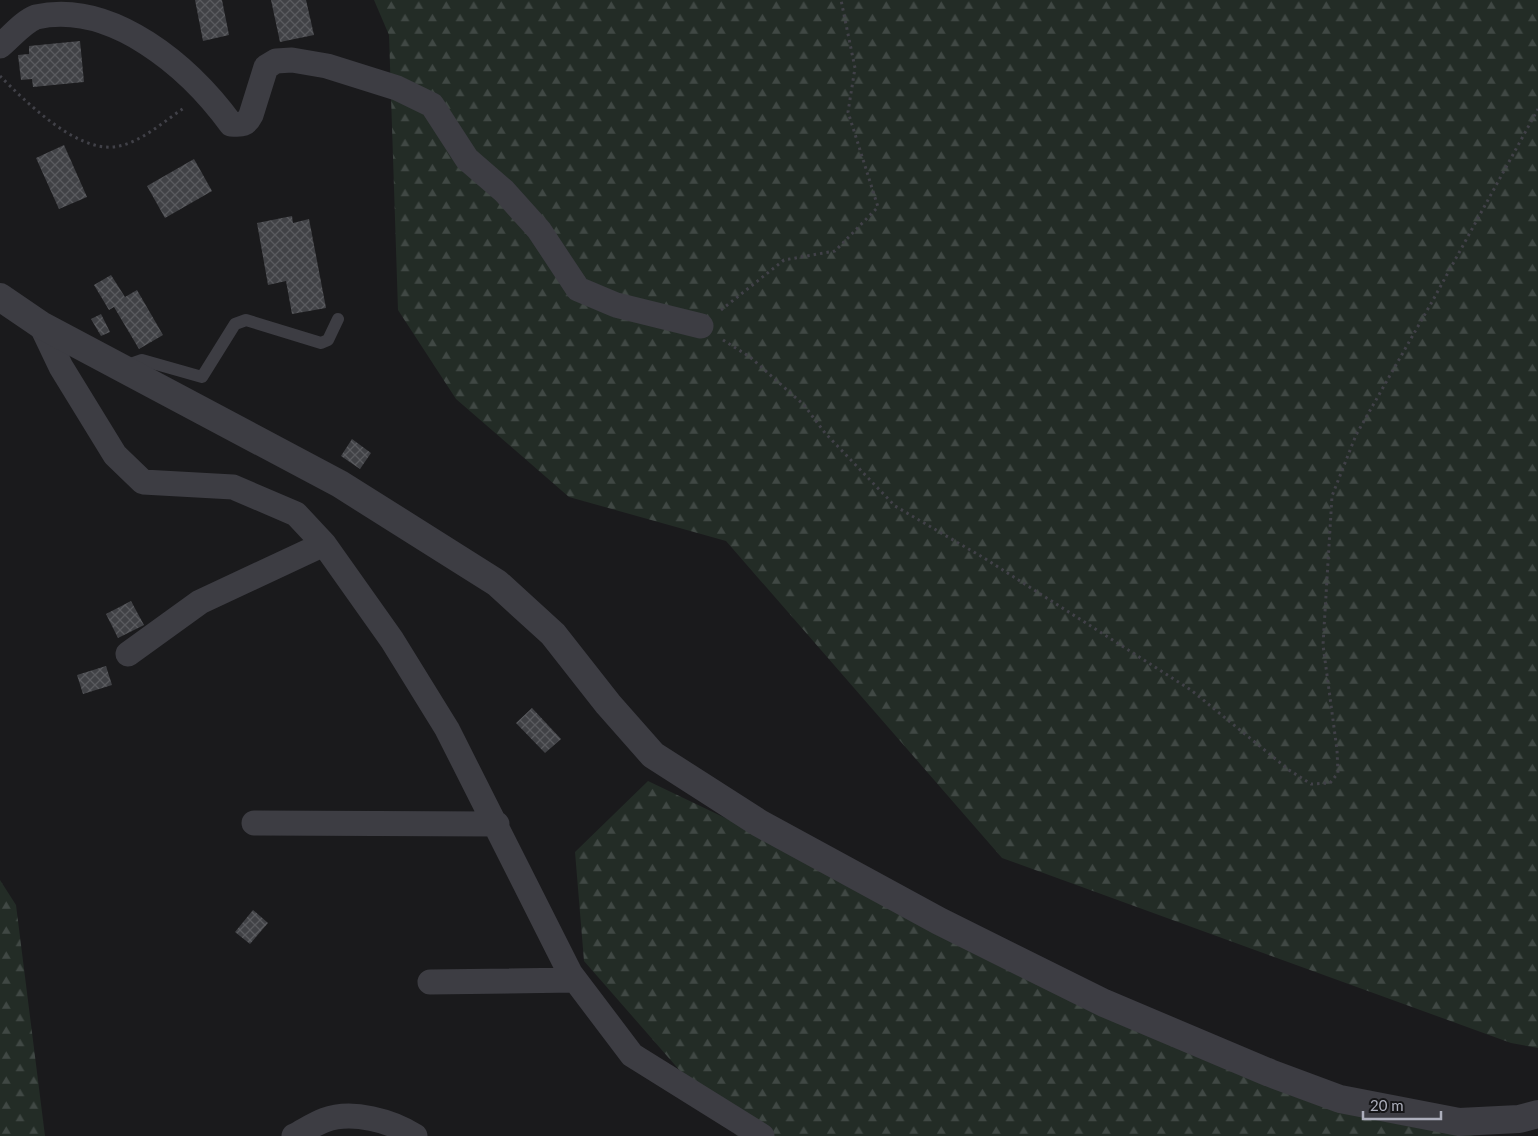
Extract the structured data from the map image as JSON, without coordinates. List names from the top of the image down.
{
  "scale_bar": "20 m"
}
